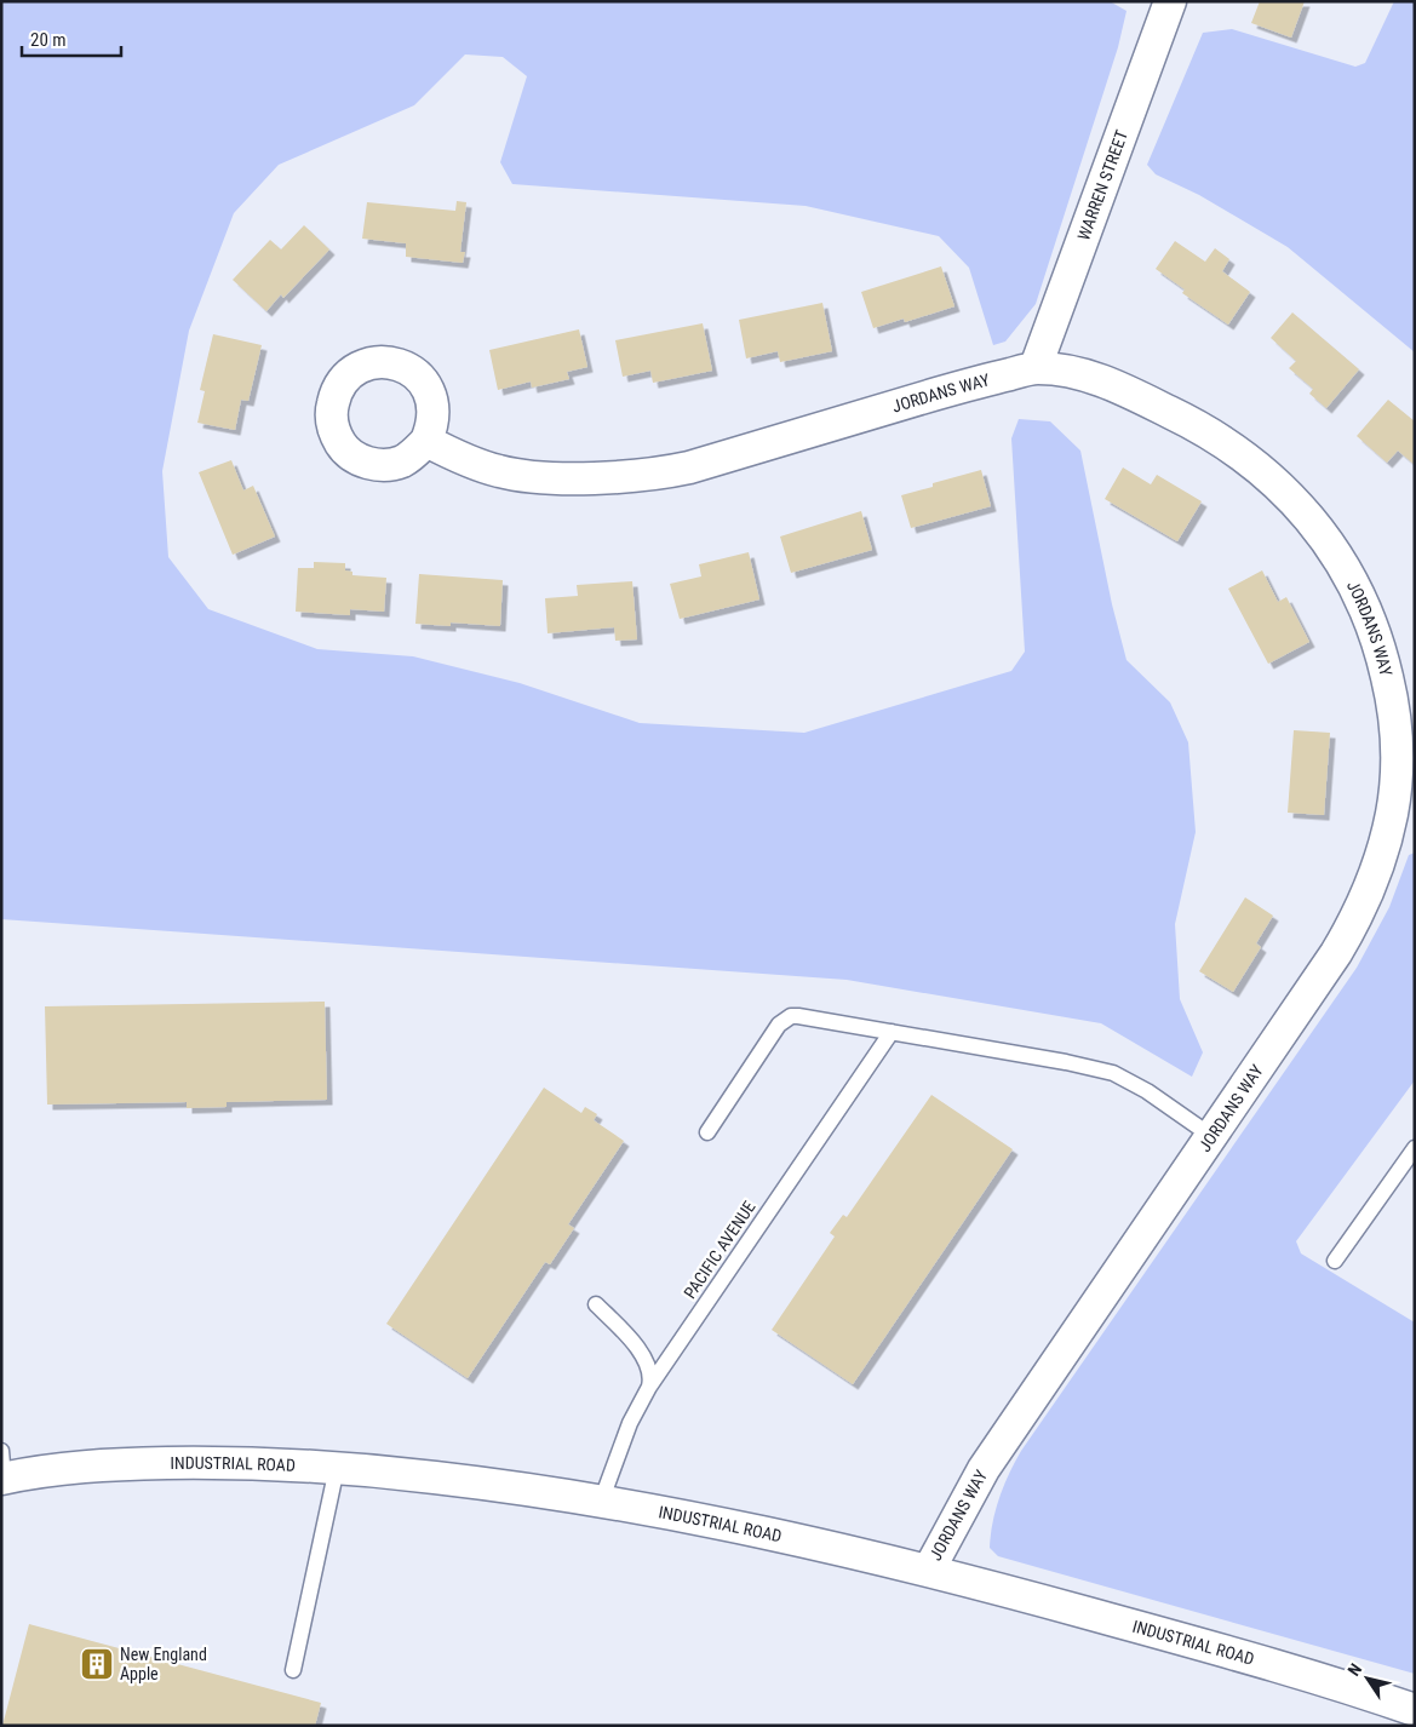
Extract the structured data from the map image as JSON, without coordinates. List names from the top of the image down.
{
  "streets": {
    "street": ["WARREN STREET", "JORDANS WAY", "INDUSTRIAL ROAD"],
    "lane": ["PACIFIC AVENUE"]
  },
  "crossings": [
    ["WARREN STREET", "JORDANS WAY"],
    ["JORDANS WAY", "INDUSTRIAL ROAD"],
    ["PACIFIC AVENUE", "INDUSTRIAL ROAD"]
  ],
  "places": {
    "building": ["New England Apple"]
  },
  "scale_bar": "20 m",
  "north": "top left"
}
